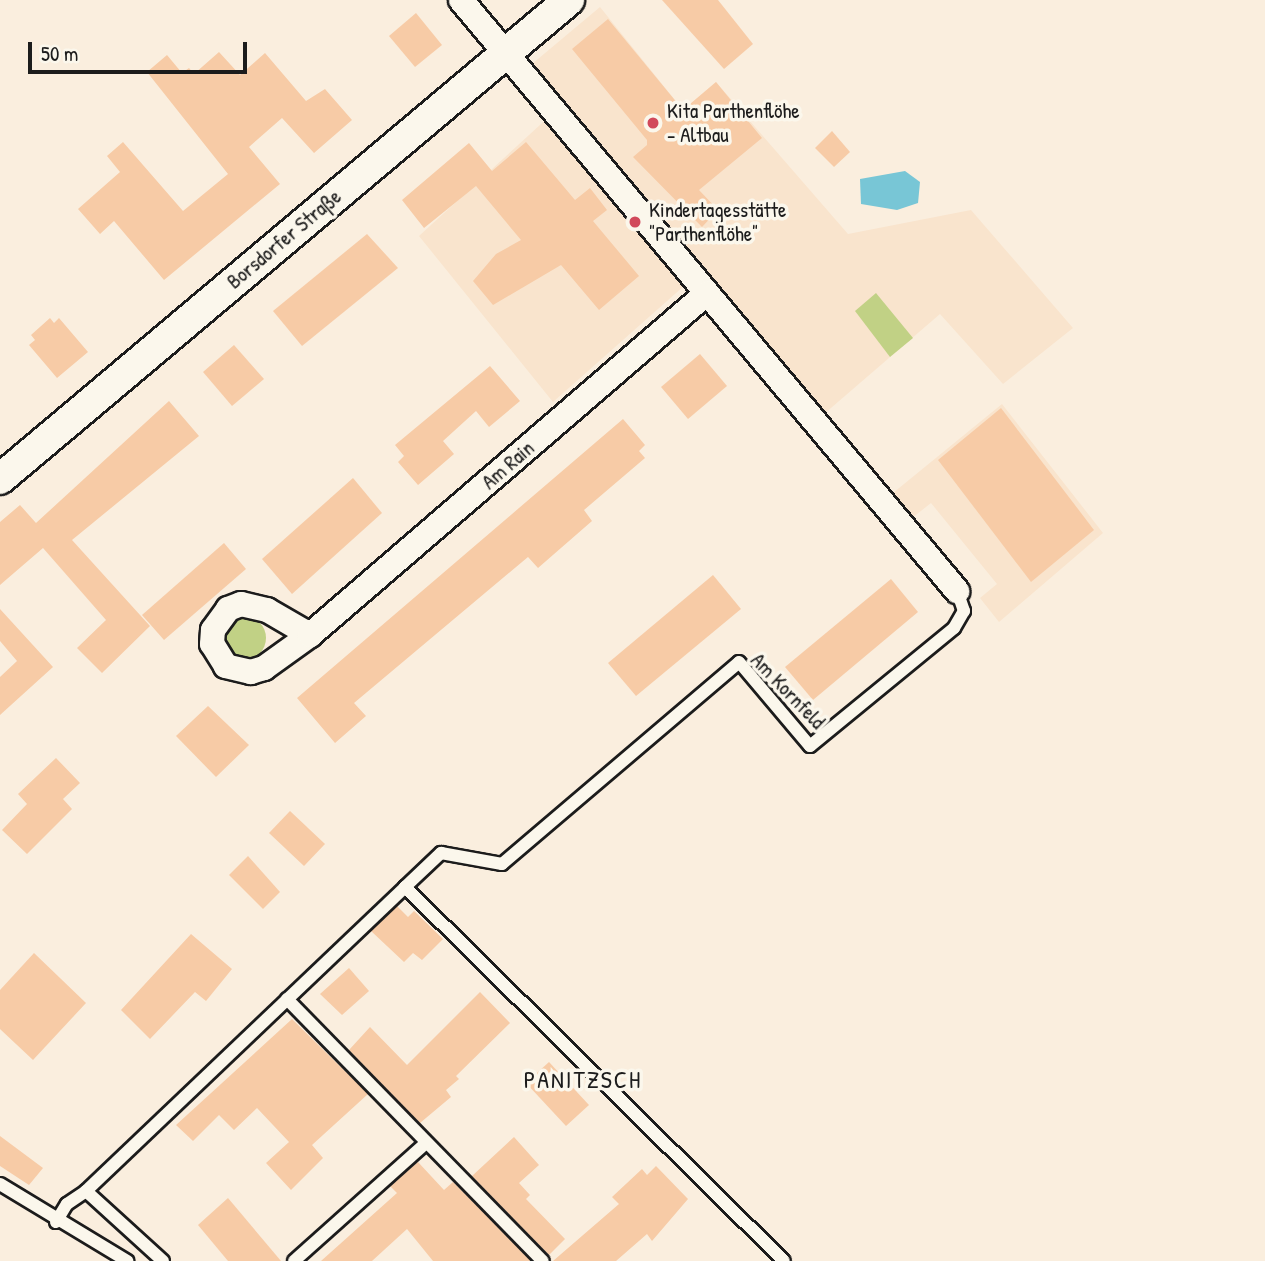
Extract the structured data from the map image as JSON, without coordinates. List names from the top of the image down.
{
  "streets": {
    "street": ["Borsdorfer Straße", "Am Rain"],
    "lane": ["Am Kornfeld"]
  },
  "districts": ["PANITZSCH"],
  "places": ["Kita Parthenflöhe - Altbau", "Kindertagesstätte \"Parthenflöhe\""],
  "scale_bar": "50 m"
}
